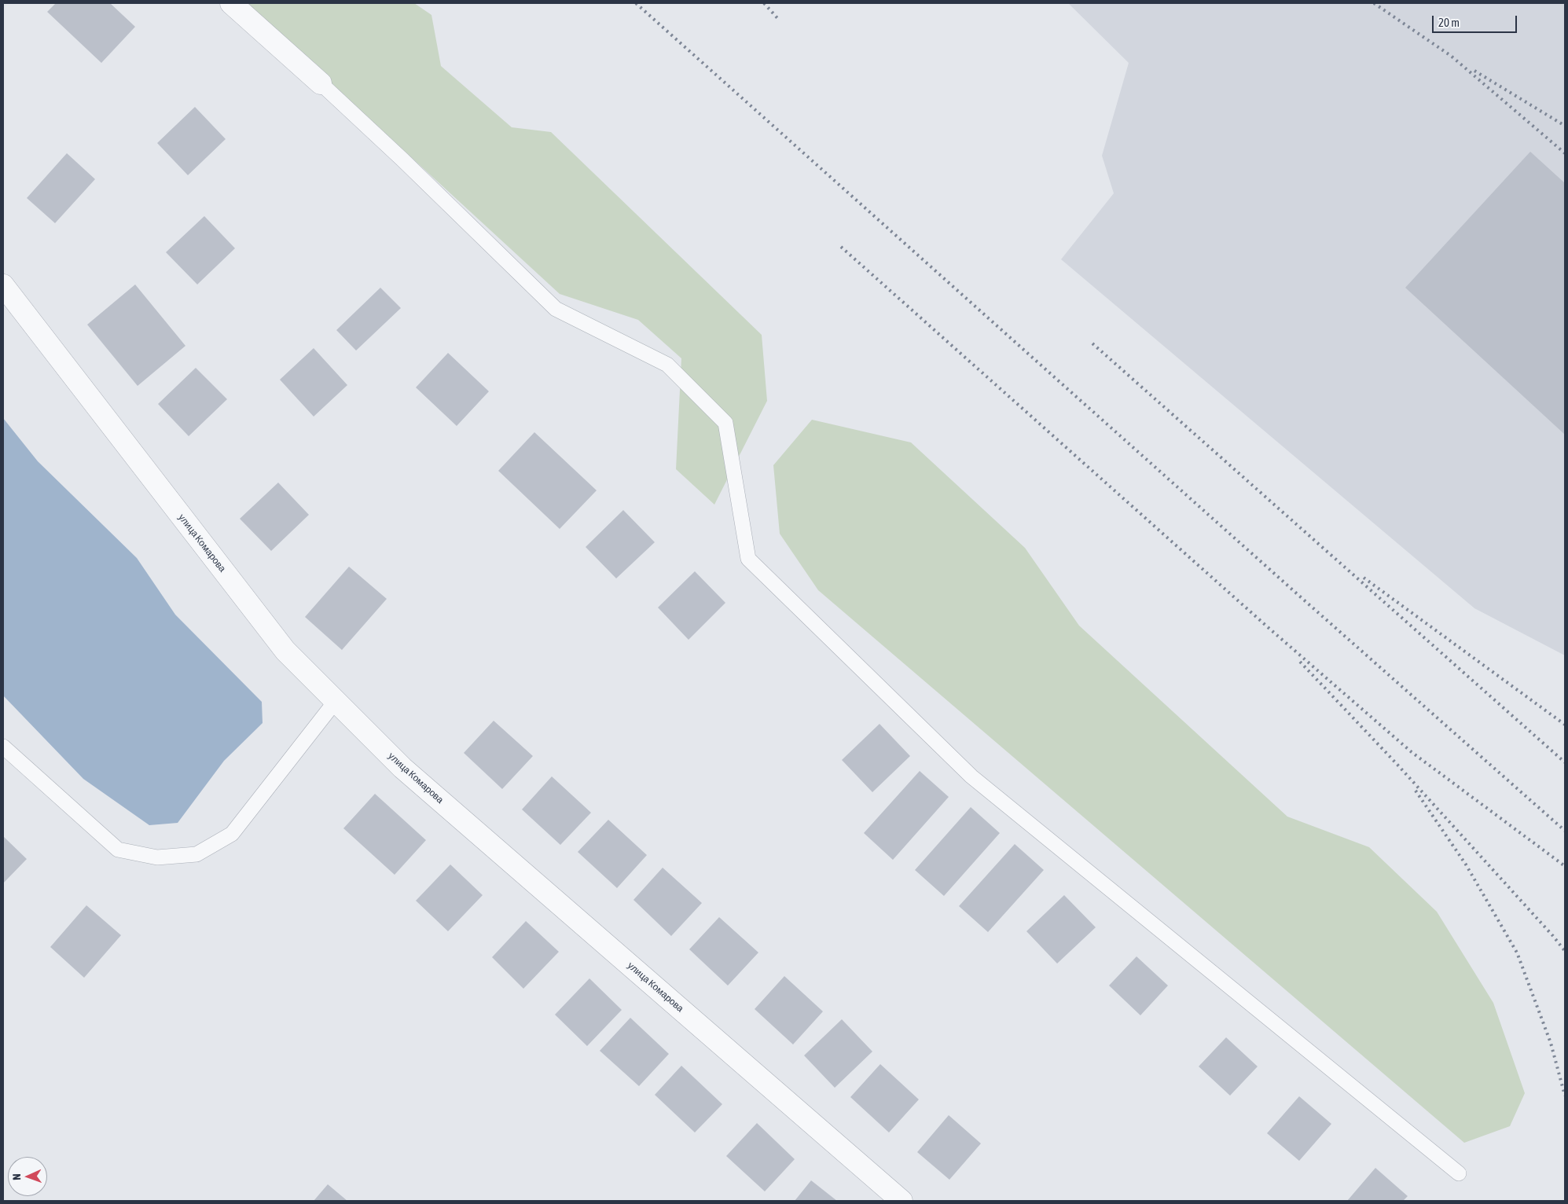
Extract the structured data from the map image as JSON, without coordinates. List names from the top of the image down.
{
  "streets": {
    "street": ["улица Комарова"]
  },
  "scale_bar": "20 m",
  "north": "left"
}
